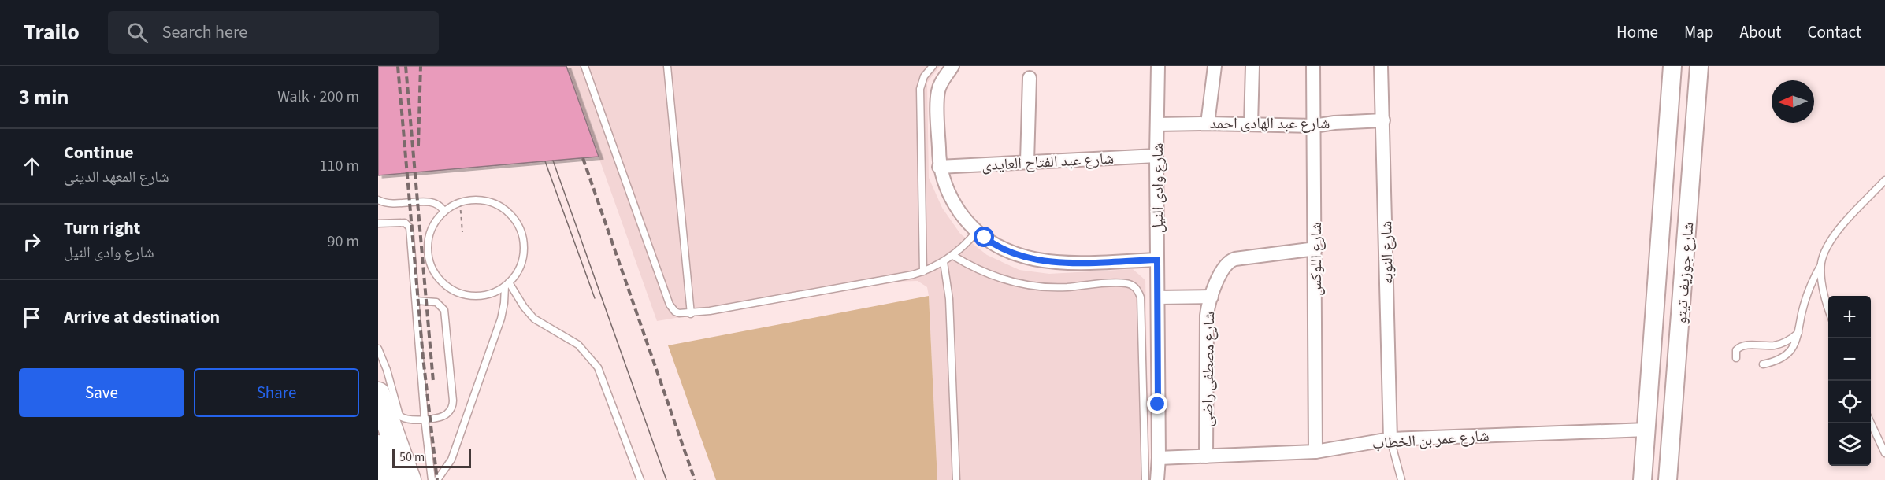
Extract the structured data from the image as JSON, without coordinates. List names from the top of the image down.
{
  "streets": {
    "main road": ["شارع جوزيف تيتو"],
    "street": [
      "شارع عبد الهادى احمد",
      "شارع عبد الفتاح العايدى",
      "شارع وادى النيل",
      "شارع النوبه",
      "شارع اللوكس",
      "شارع مصطفى راضى",
      "شارع عمر بن الخطاب"
    ]
  },
  "crossings": [
    ["شارع عبد الهادى احمد", "شارع وادى النيل"],
    ["شارع عبد الهادى احمد", "شارع النوبه"],
    ["شارع عبد الهادى احمد", "شارع اللوكس"],
    ["شارع عبد الفتاح العايدى", "شارع وادى النيل"],
    ["شارع وادى النيل", "شارع عمر بن الخطاب"],
    ["شارع النوبه", "شارع عمر بن الخطاب"],
    ["شارع اللوكس", "شارع مصطفى راضى"],
    ["شارع اللوكس", "شارع عمر بن الخطاب"],
    ["شارع جوزيف تيتو", "شارع عمر بن الخطاب"],
    ["شارع مصطفى راضى", "شارع عمر بن الخطاب"]
  ],
  "scale_bar": "50 m",
  "north": "left",
  "page": {
    "header": "Trailo",
    "search": "Search here",
    "nav": [
      "Home",
      "Map",
      "About",
      "Contact"
    ],
    "heading": ["3 min", "Walk · 200 m"],
    "list": [
      ["Continue", "شارع المعهد الدينى", "110 m"],
      ["Turn right", "شارع وادى النيل", "90 m"],
      "Arrive at destination"
    ],
    "map_buttons": ["+", "−"],
    "buttons": ["Save", "Share"],
    "scale": "50 m"
  }
}
